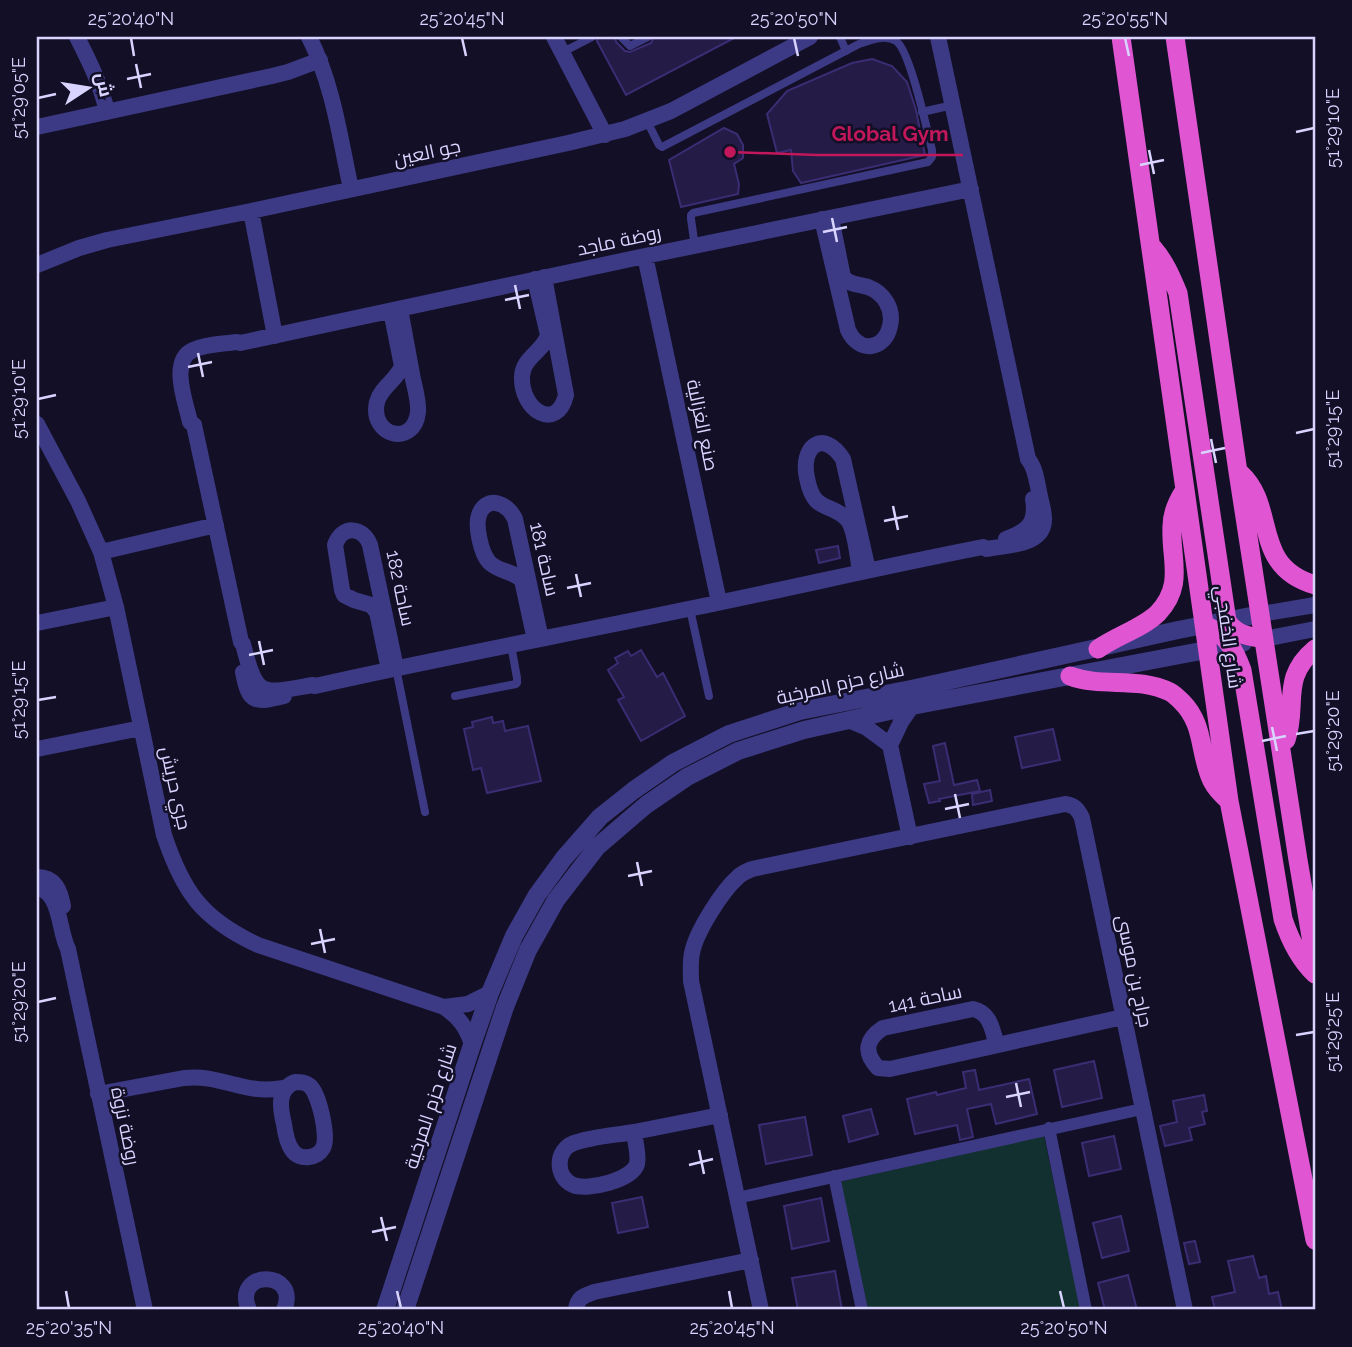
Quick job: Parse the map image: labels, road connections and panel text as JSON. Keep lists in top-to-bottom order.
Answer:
{
  "streets": {
    "highway": ["شارع الخفجي"],
    "street": [
      "جو العين",
      "روضة ماجد",
      "صنع الغزالية",
      "ساحة 181",
      "ساحة 182",
      "شارع حزم المرخية",
      "جري حريش",
      "جراح بن موسى",
      "ساحة 141",
      "روضة نزوة"
    ]
  },
  "crossings": [
    ["روضة ماجد", "صنع الغزالية"],
    ["روضة ماجد", "ساحة 181"],
    ["روضة ماجد", "ساحة 182"],
    ["شارع الخفجي", "شارع حزم المرخية"],
    ["شارع حزم المرخية", "جري حريش"],
    ["جراح بن موسى", "ساحة 141"]
  ],
  "places": ["Global Gym"],
  "north": "right",
  "coordinates": [
    "25°20'40\"N",
    "25°20'45\"N",
    "25°20'50\"N",
    "25°20'55\"N",
    "51°29'05\"E",
    "51°29'10\"E",
    "51°29'15\"E",
    "51°29'20\"E",
    "51°29'25\"E",
    "25°20'35\"N"
  ]
}
